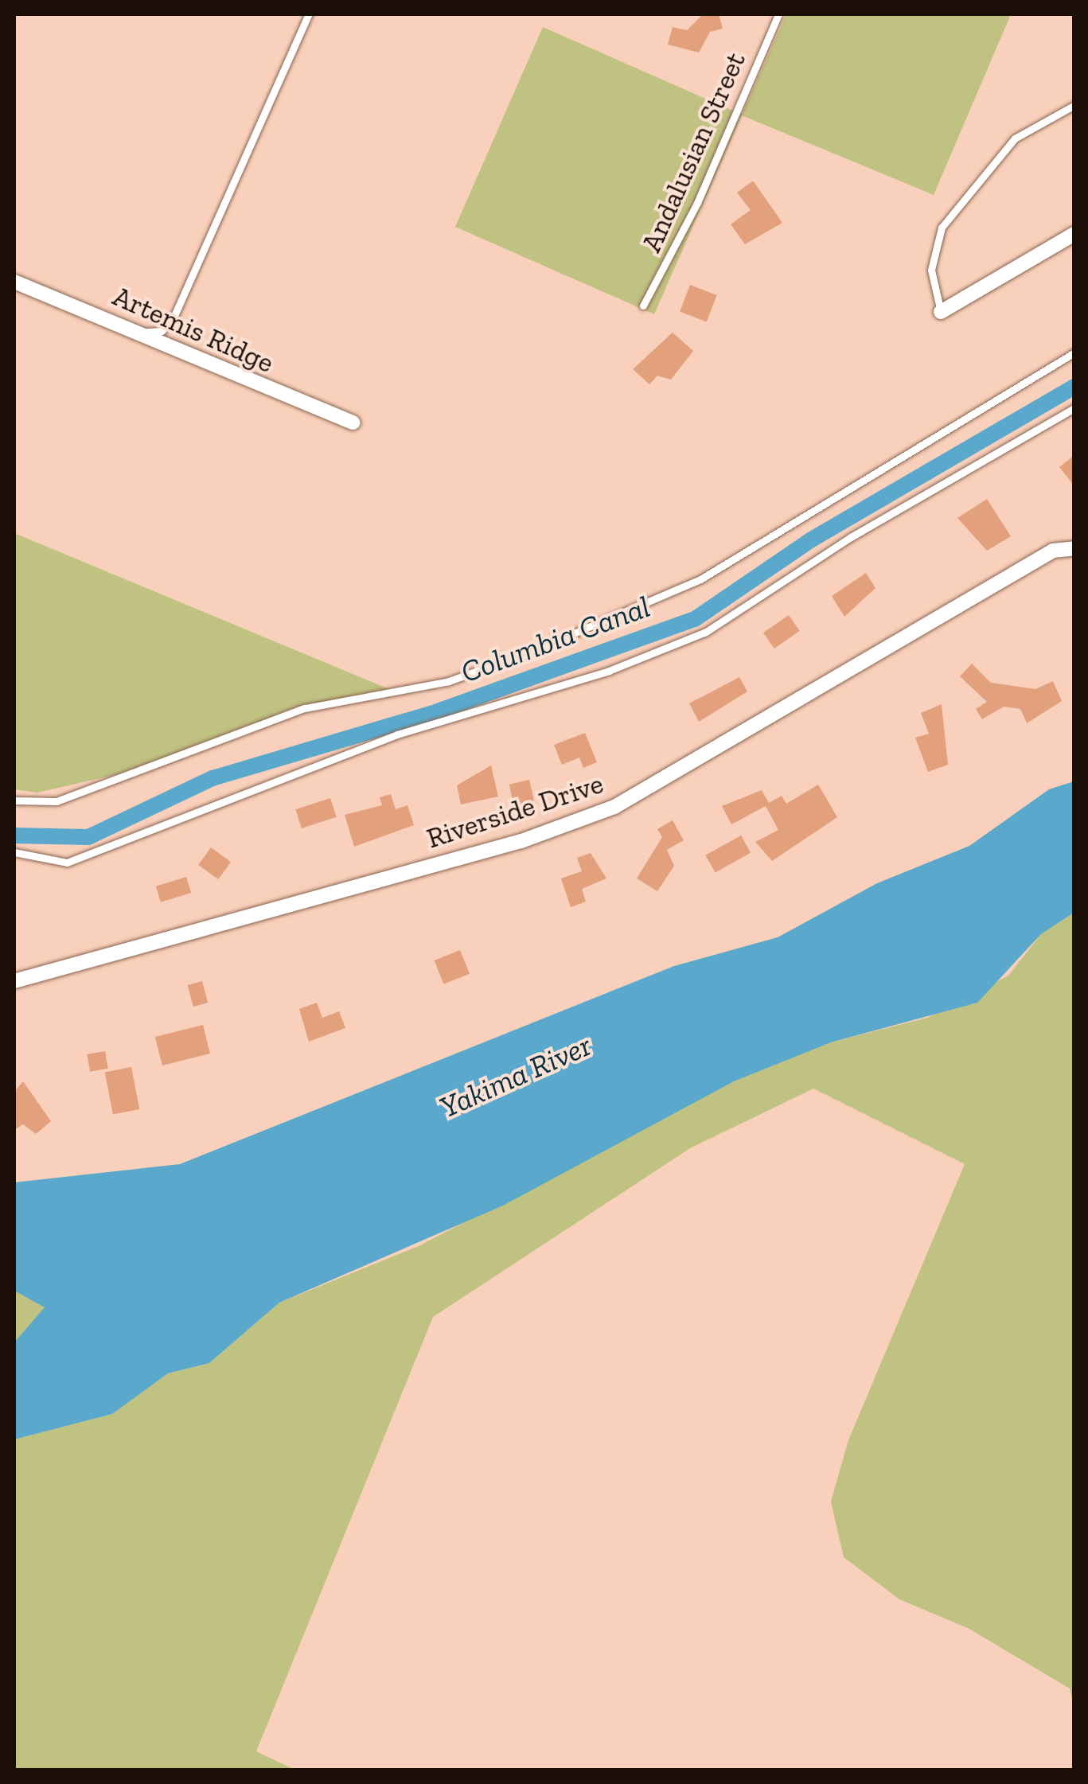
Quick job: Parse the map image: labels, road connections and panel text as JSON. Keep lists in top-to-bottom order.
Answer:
{
  "streets": {
    "street": ["Artemis Ridge", "Riverside Drive"],
    "lane": ["Andalusian Street"]
  },
  "water": ["Columbia Canal", "Yakima River"]
}
